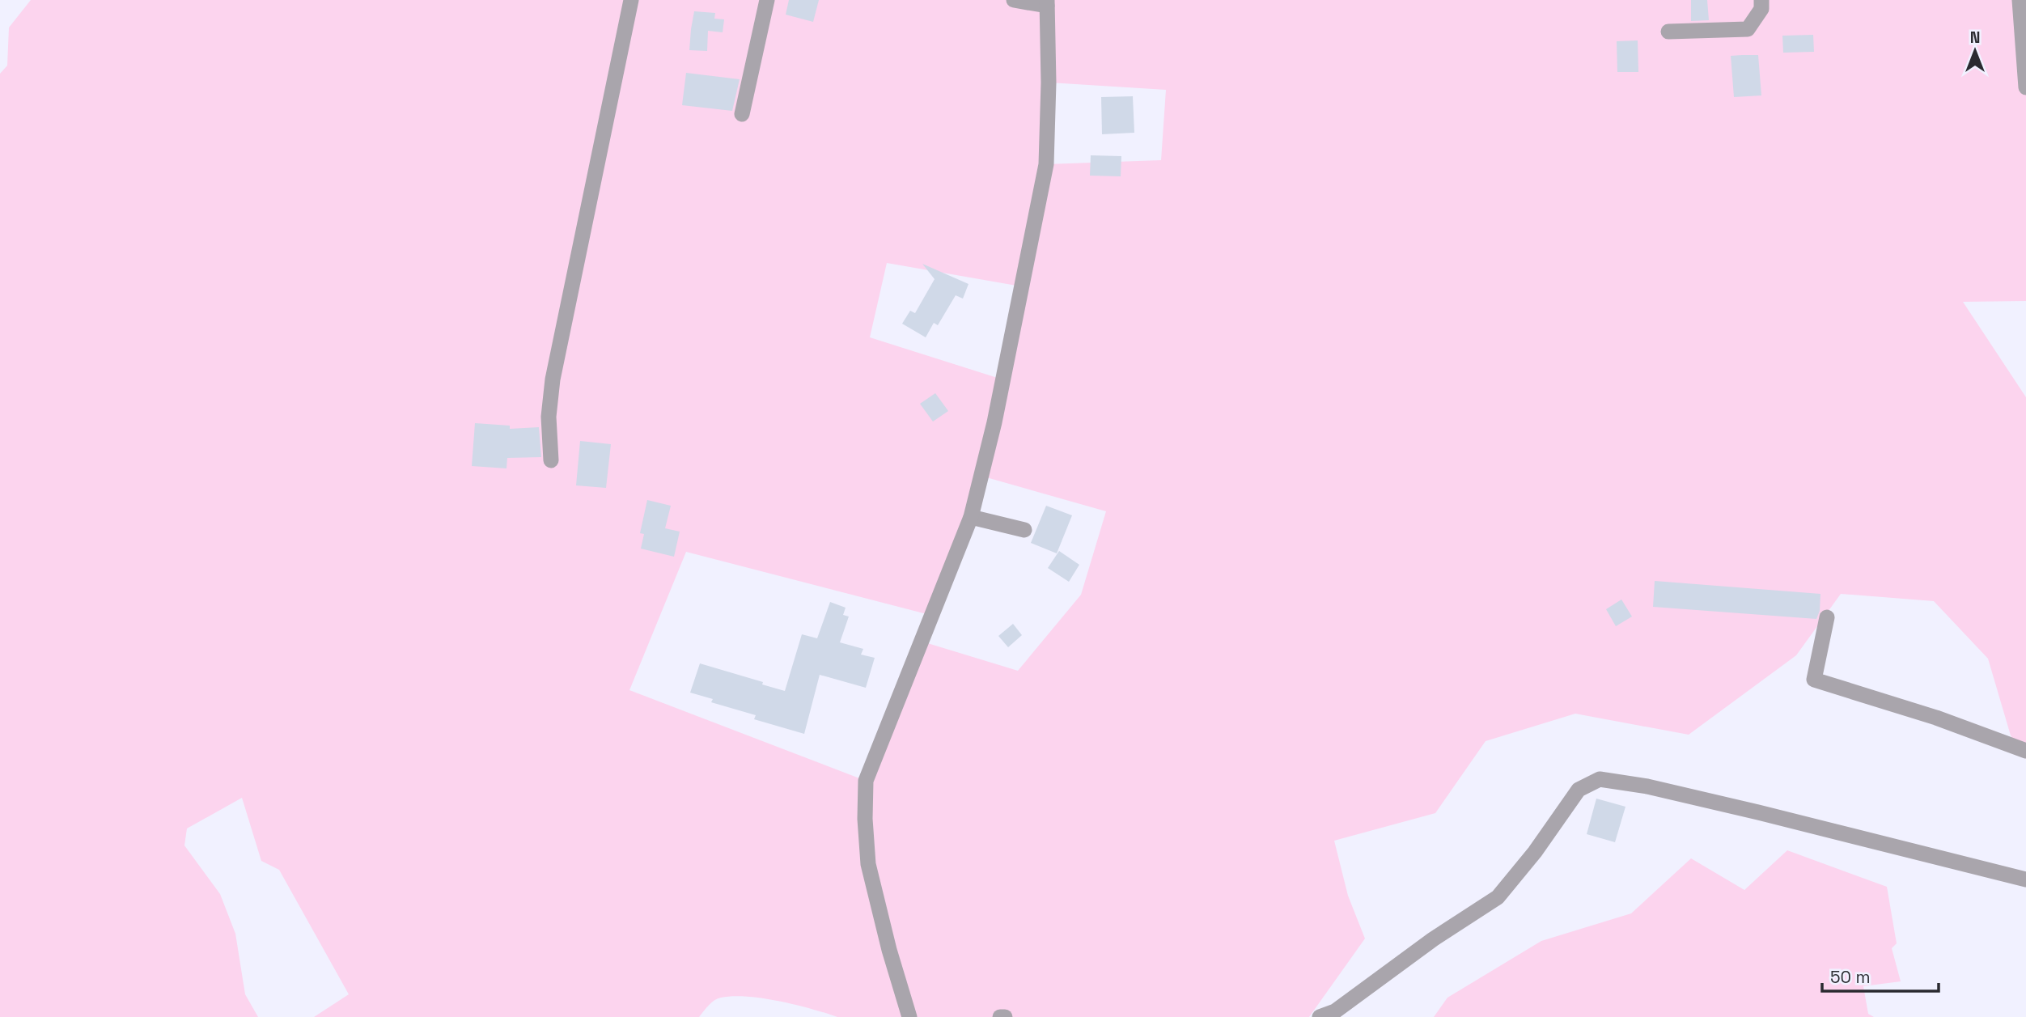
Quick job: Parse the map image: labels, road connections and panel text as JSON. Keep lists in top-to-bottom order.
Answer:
{
  "scale_bar": "50 m",
  "north": "top"
}
